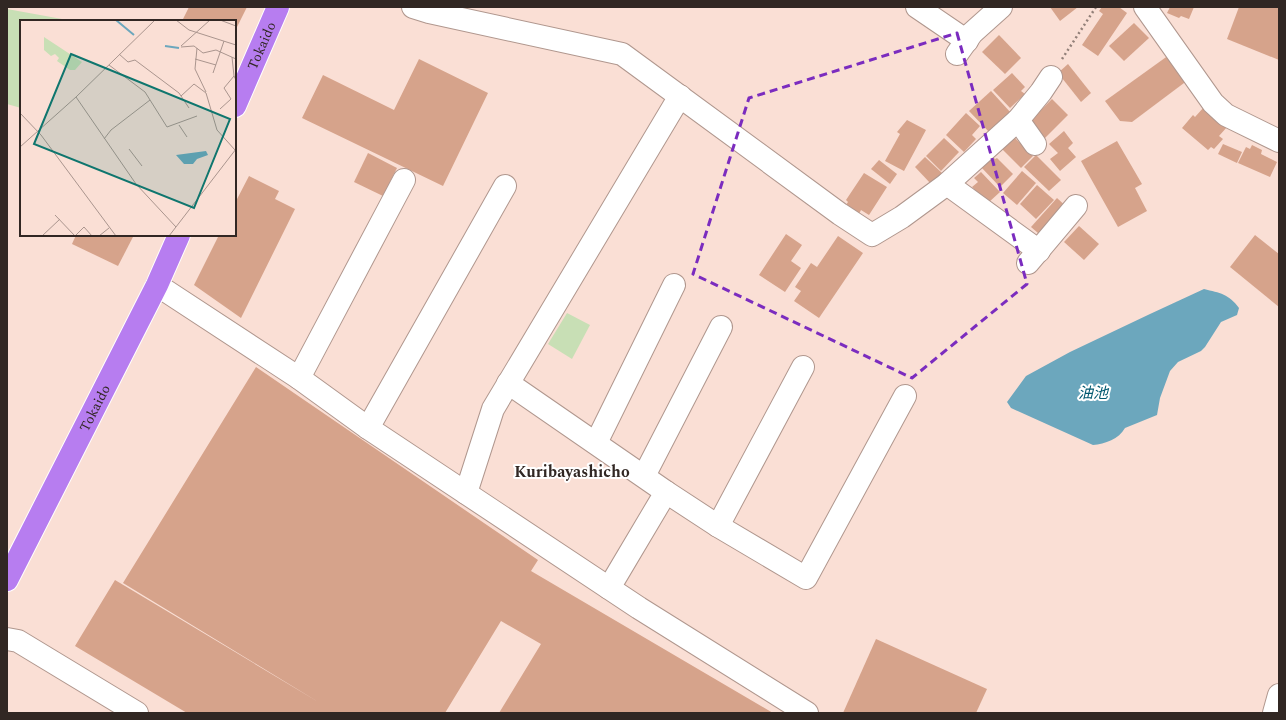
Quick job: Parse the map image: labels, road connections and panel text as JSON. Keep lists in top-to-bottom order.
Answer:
{
  "streets": {
    "highway": ["Tokaido"]
  },
  "districts": ["Kuribayashicho"],
  "water": ["油池"]
}
